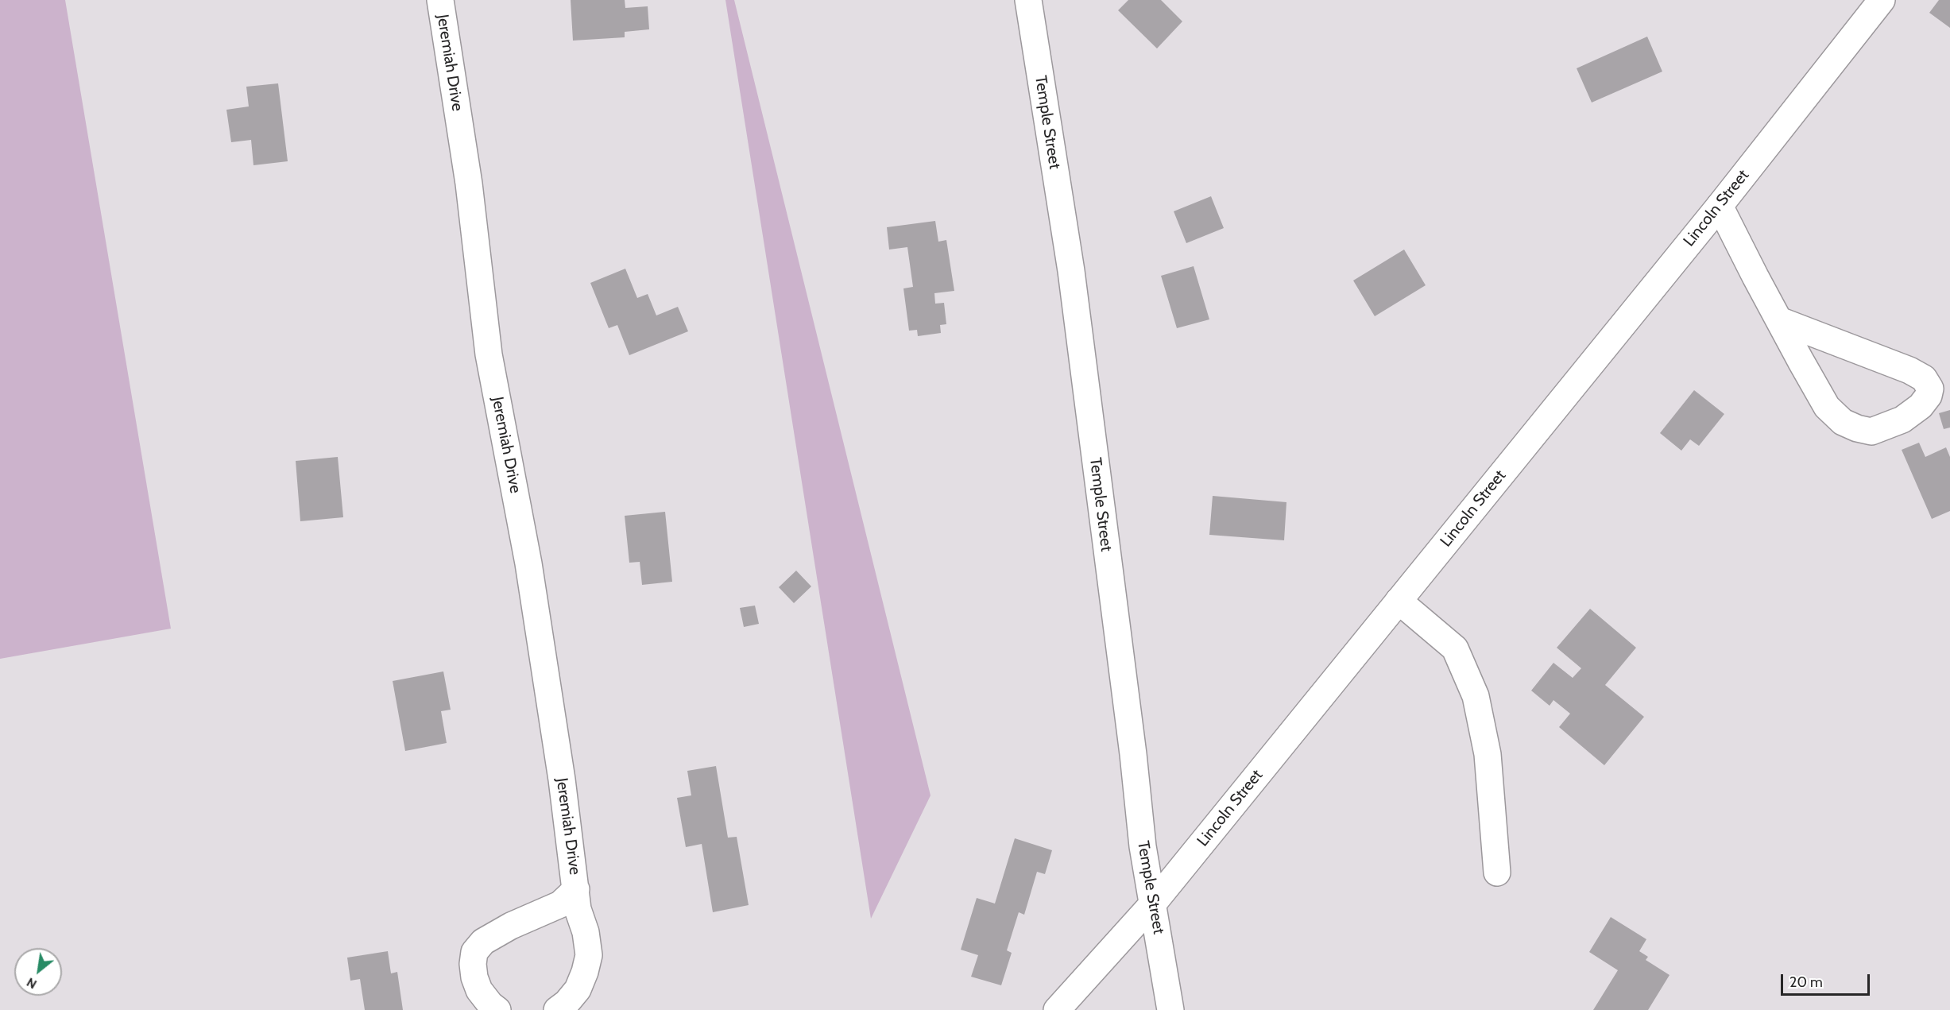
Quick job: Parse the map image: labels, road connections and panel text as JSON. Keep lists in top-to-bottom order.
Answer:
{
  "streets": {
    "main road": ["Jeremiah Drive", "Temple Street", "Lincoln Street"]
  },
  "crossings": [
    ["Temple Street", "Lincoln Street"]
  ],
  "scale_bar": "20 m",
  "north": "bottom left"
}
